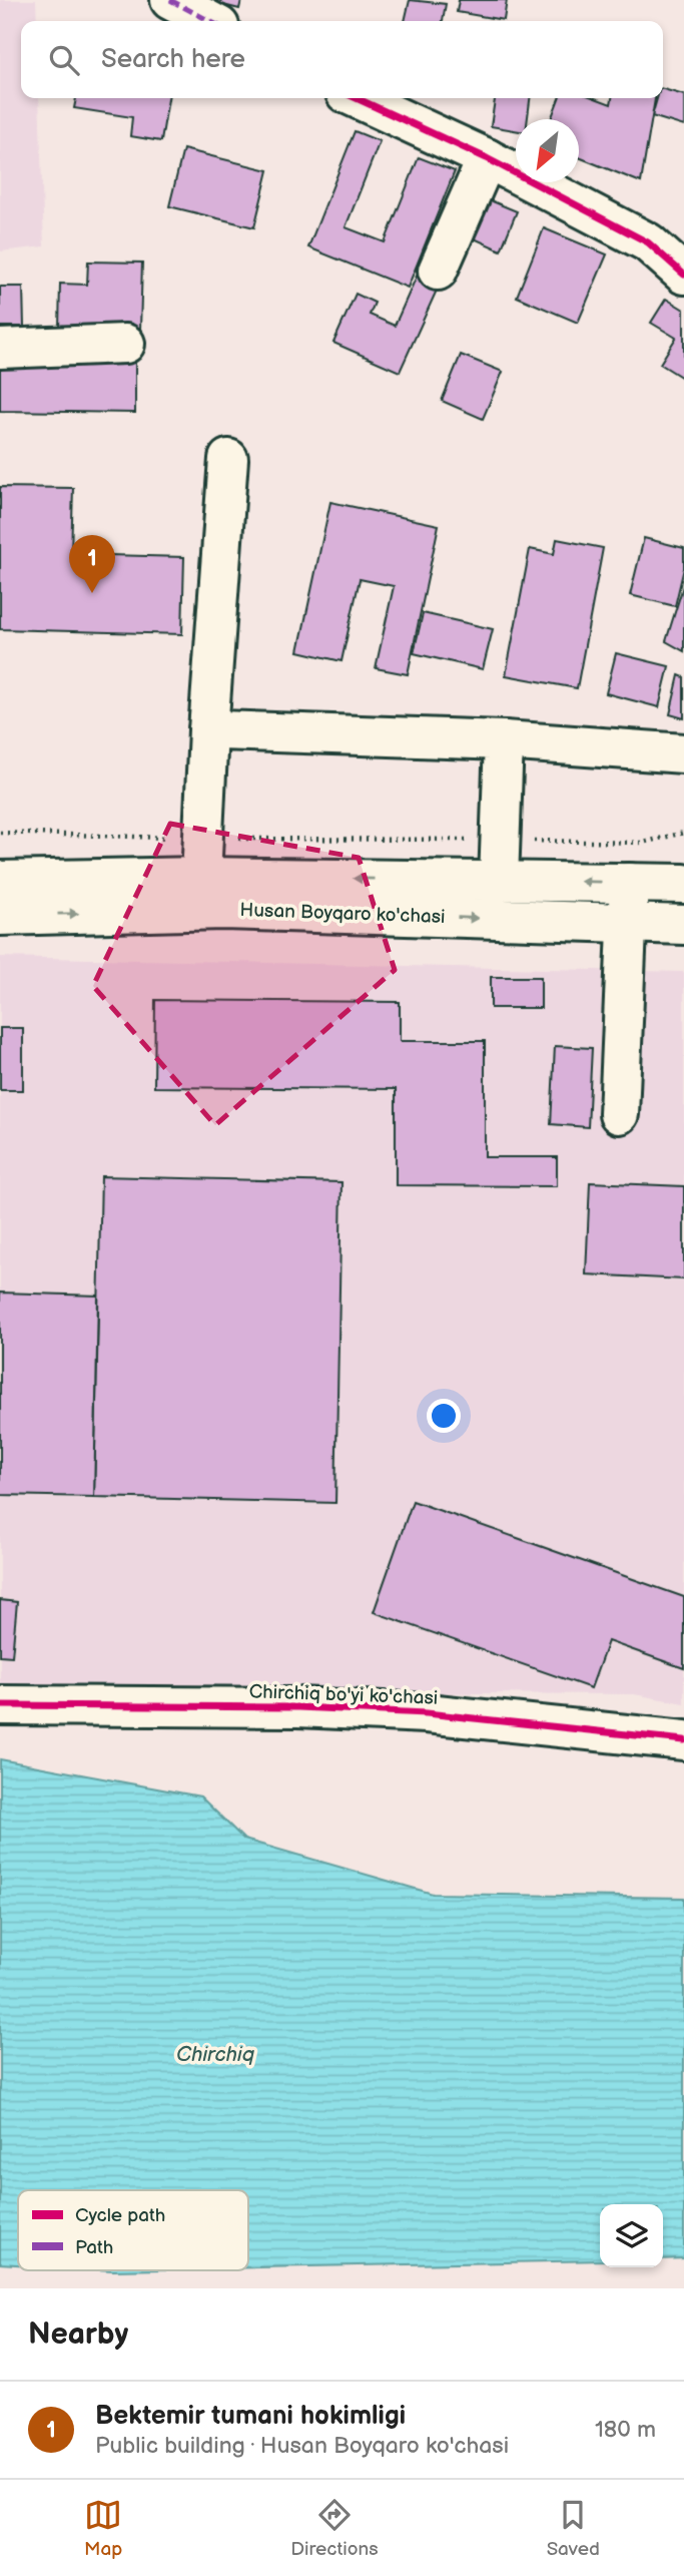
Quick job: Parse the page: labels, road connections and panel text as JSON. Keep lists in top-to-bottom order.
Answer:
{
  "streets": {
    "main road": ["Husan Boyqaro ko'chasi", "Chirchiq bo'yi ko'chasi"]
  },
  "water": ["Chirchiq"],
  "legend": ["Cycle path", "Path"],
  "north": "bottom left",
  "page": {
    "search": "Search here",
    "pins": "1",
    "heading": "Nearby",
    "list": [
      {
        "mark": "1",
        "name": "Bektemir tumani hokimligi",
        "note": "Public building · Husan Boyqaro ko'chasi",
        "value": "180 m"
      }
    ],
    "nav": ["Map", "Directions", "Saved"]
  }
}
